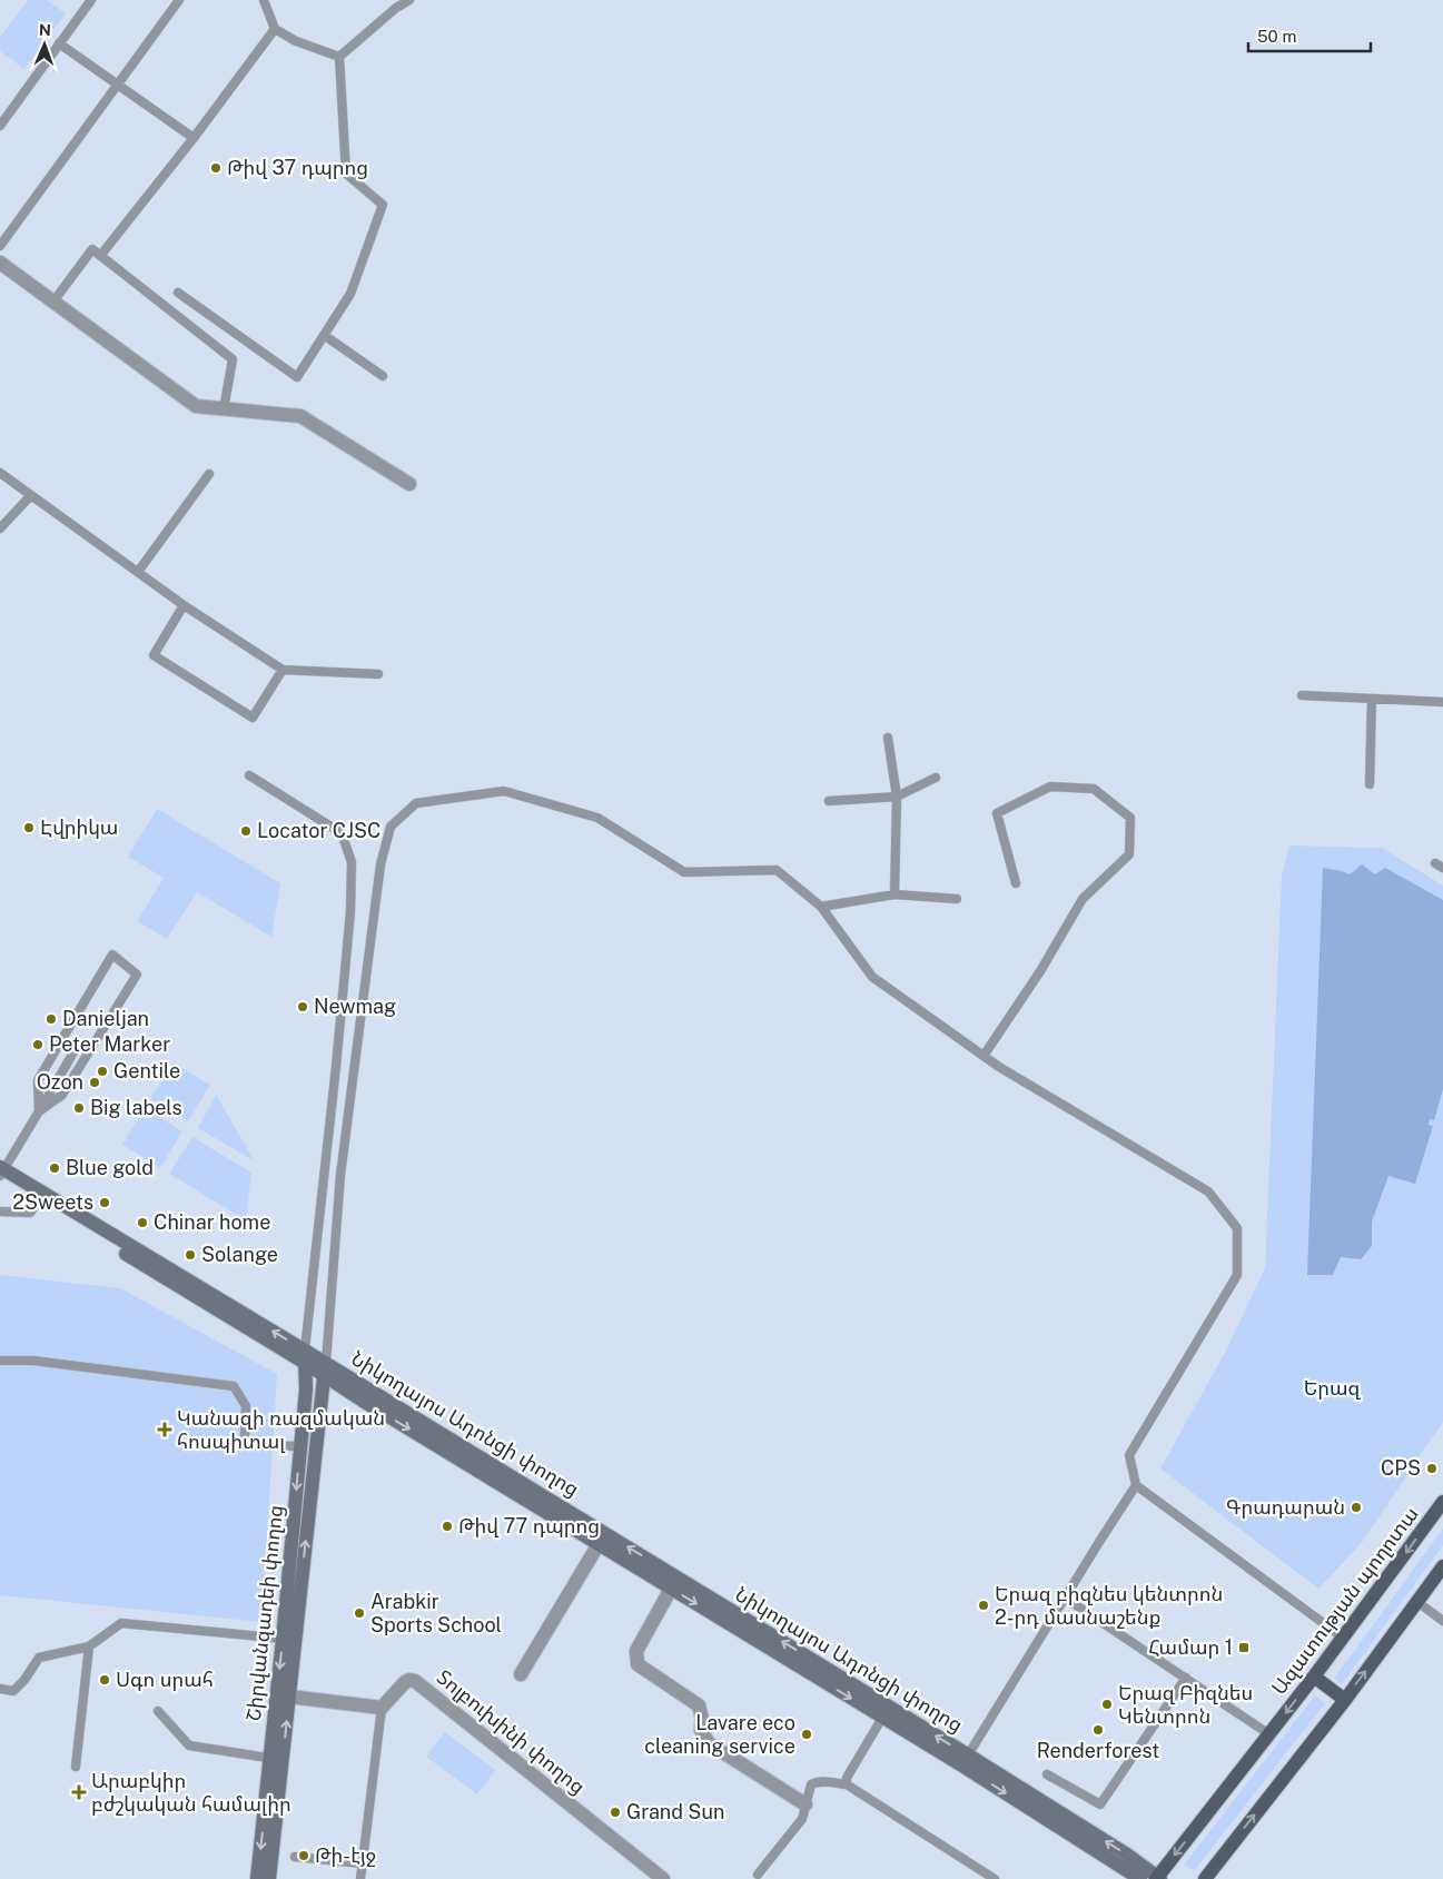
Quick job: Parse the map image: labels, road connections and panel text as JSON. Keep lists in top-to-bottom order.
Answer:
{
  "streets": {
    "main road": ["Ազատության պողոտա"],
    "street": ["Նիկողայոս Ադոնցի փողոց", "Շիրվանզադեի փողոց", "Տոլբուխինի փողոց"]
  },
  "crossings": [
    ["Նիկողայոս Ադոնցի փողոց", "Ազատության պողոտա"],
    ["Նիկողայոս Ադոնցի փողոց", "Շիրվանզադեի փողոց"]
  ],
  "parks": ["Երազ"],
  "places": {
    "other": [
      "Թիվ 37 դպրոց",
      "Էվրիկա",
      "Locator CJSC",
      "Newmag",
      "Danieljan",
      "Peter Marker",
      "Gentile",
      "Ozon",
      "Big labels",
      "Blue gold",
      "2Sweets",
      "Chinar home",
      "Solange",
      "CPS",
      "Գրադարան",
      "Թիվ 77 դպրոց",
      "Երազ բիզնես կենտրոն 2-րդ մասնաշենք",
      "Arabkir Sports School",
      "Սգո սրահ",
      "Երազ Բիզնես Կենտրոն",
      "Renderforest",
      "Lavare eco cleaning service",
      "Grand Sun",
      "Թի-էյջ"
    ],
    "health": ["Կանազի ռազմական հոսպիտալ", "Արաբկիր բժշկական համալիր"],
    "transit": ["Համար 1"]
  },
  "scale_bar": "50 m",
  "north": "top"
}
